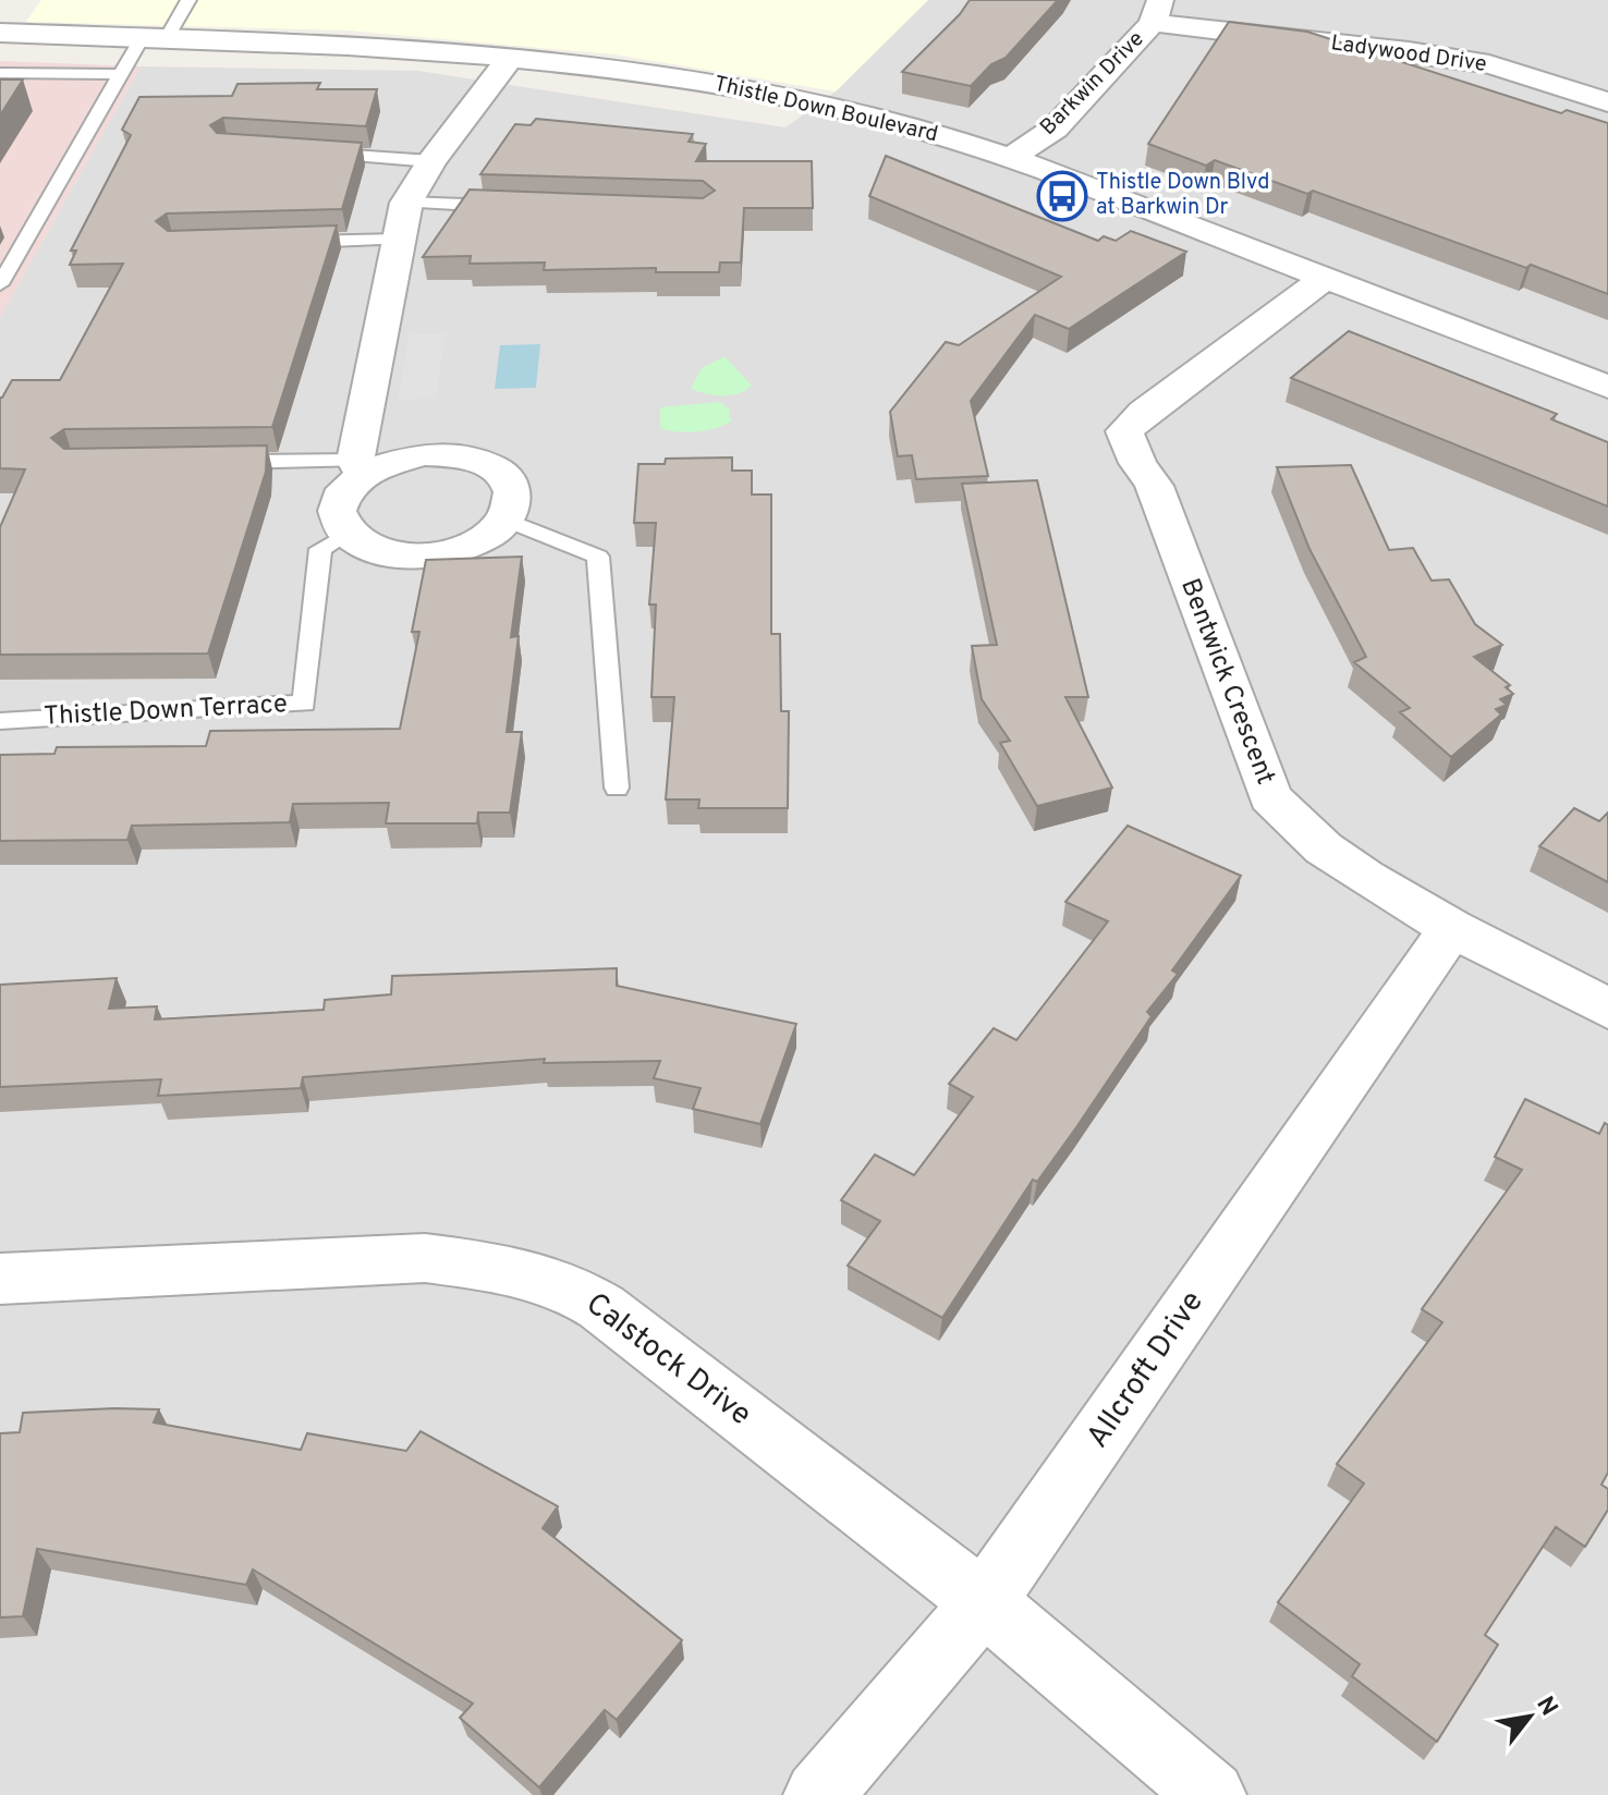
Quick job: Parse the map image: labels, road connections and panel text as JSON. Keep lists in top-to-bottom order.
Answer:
{
  "streets": {
    "street": [
      "Ladywood Drive",
      "Barkwin Drive",
      "Thistle Down Boulevard",
      "Bentwick Crescent",
      "Calstock Drive",
      "Allcroft Drive"
    ],
    "lane": ["Thistle Down Terrace"]
  },
  "crossings": [
    ["Ladywood Drive", "Barkwin Drive"],
    ["Barkwin Drive", "Thistle Down Boulevard"],
    ["Thistle Down Boulevard", "Bentwick Crescent"],
    ["Bentwick Crescent", "Allcroft Drive"],
    ["Calstock Drive", "Allcroft Drive"]
  ],
  "places": {
    "bus stop": ["Thistle Down Blvd at Barkwin Dr"]
  },
  "north": "top right"
}
